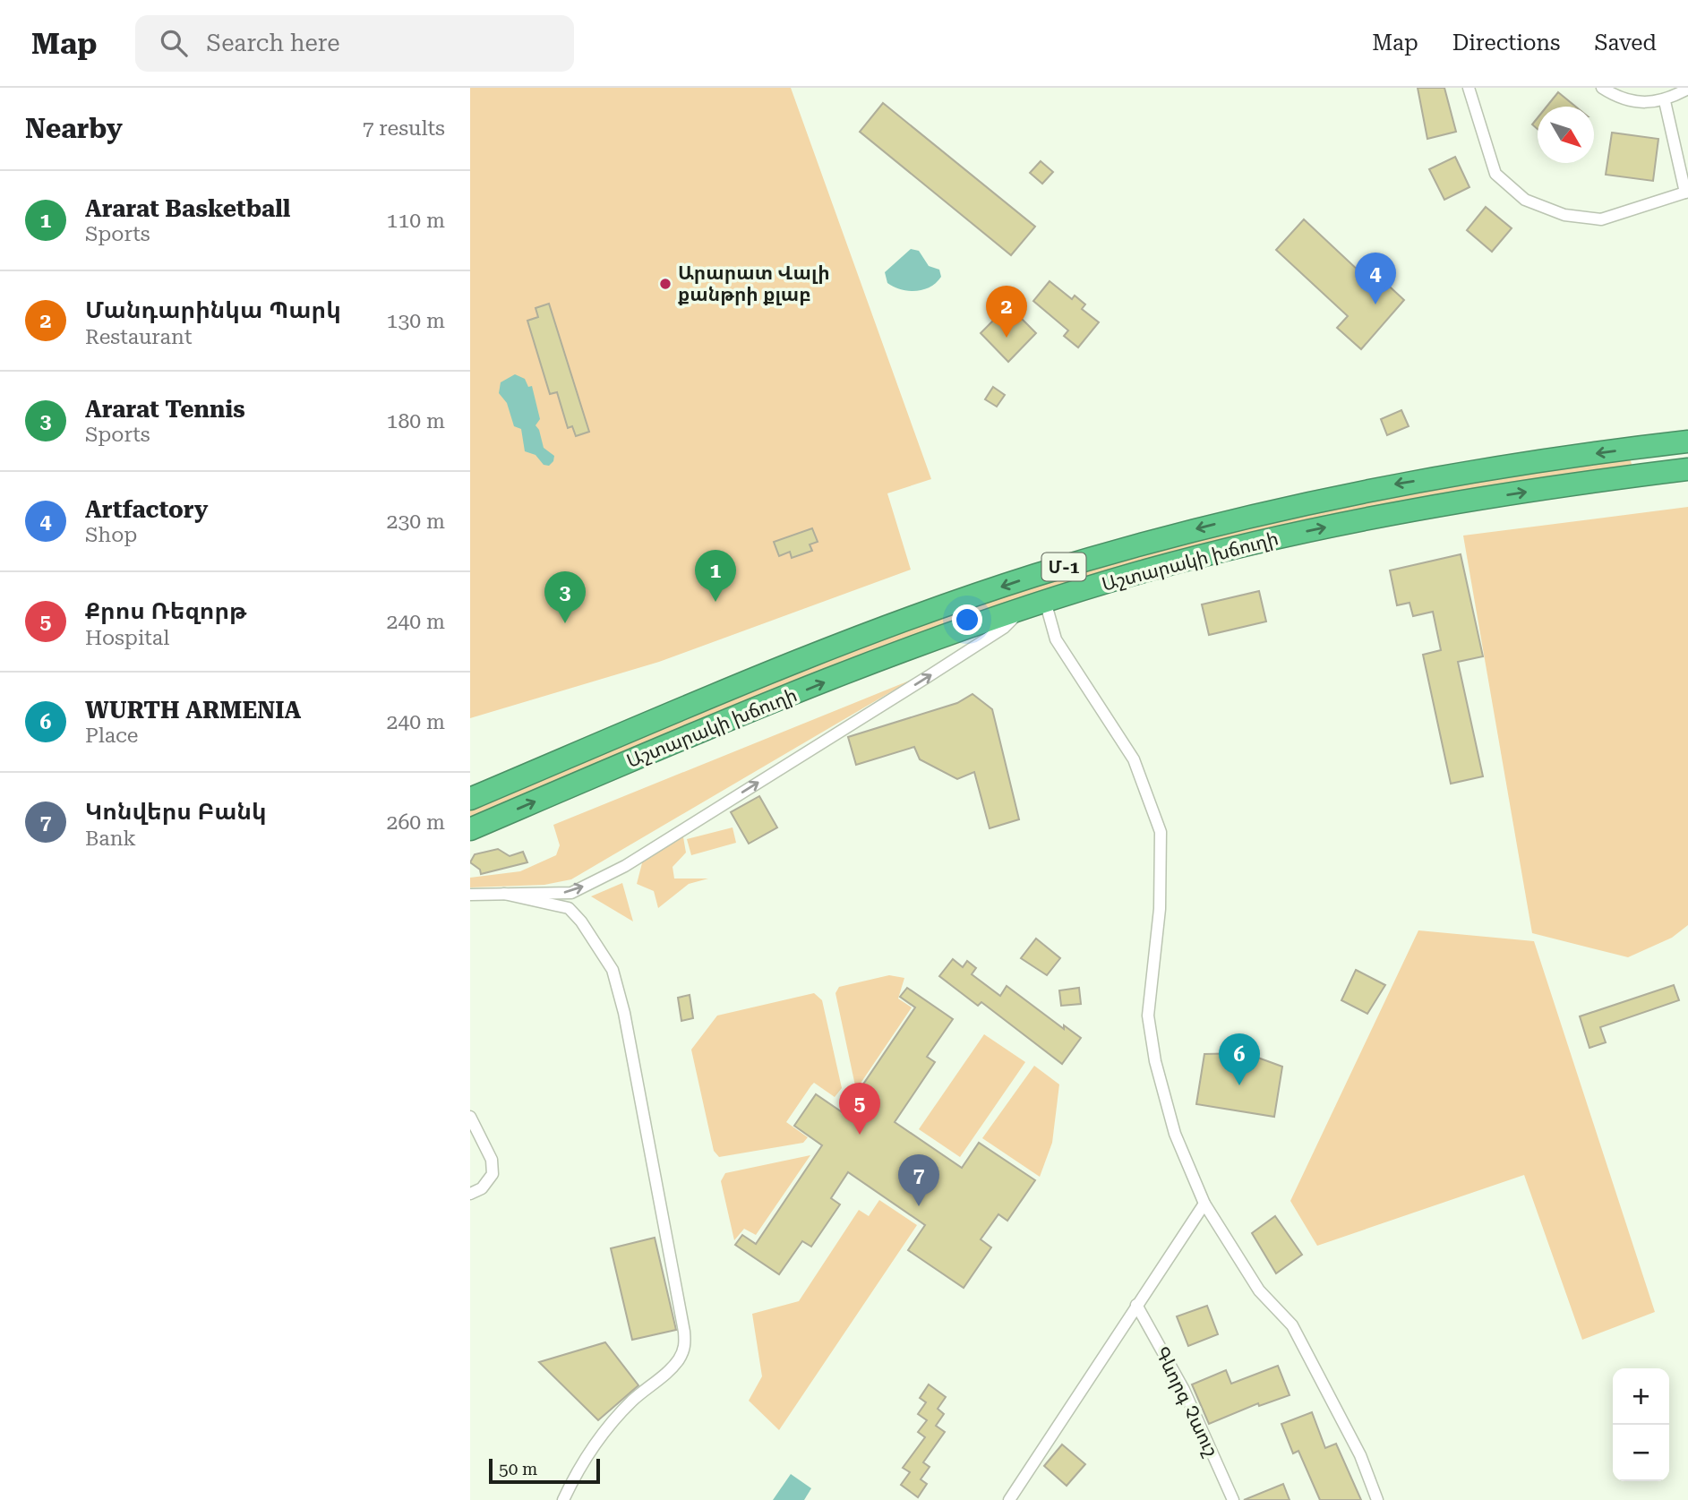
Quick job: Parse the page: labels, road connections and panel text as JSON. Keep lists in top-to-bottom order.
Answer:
{
  "streets": {
    "highway": ["Աշտարակի խճուղի", "Մ-1"],
    "street": ["Գևորգ Չաուշ"]
  },
  "places": ["Արարատ Վալի քանթրի քլաբ"],
  "scale_bar": "50 m",
  "north": "bottom right",
  "page": {
    "header": "Map",
    "search": "Search here",
    "nav": ["Map", "Directions", "Saved"],
    "heading": ["Nearby", "7 results"],
    "list": [
      {
        "mark": "1",
        "name": "Ararat Basketball",
        "note": "Sports",
        "value": "110 m"
      },
      {
        "mark": "2",
        "name": "Մանդարինկա Պարկ",
        "note": "Restaurant",
        "value": "130 m"
      },
      {
        "mark": "3",
        "name": "Ararat Tennis",
        "note": "Sports",
        "value": "180 m"
      },
      {
        "mark": "4",
        "name": "Artfactory",
        "note": "Shop",
        "value": "230 m"
      },
      {
        "mark": "5",
        "name": "Քրոս Ռեզորթ",
        "note": "Hospital",
        "value": "240 m"
      },
      {
        "mark": "6",
        "name": "WURTH ARMENIA",
        "note": "Place",
        "value": "240 m"
      },
      {
        "mark": "7",
        "name": "Կոնվերս Բանկ",
        "note": "Bank",
        "value": "260 m"
      }
    ],
    "pins": [
      "4",
      "2",
      "1",
      "3",
      "6",
      "5",
      "7"
    ],
    "map_buttons": ["+", "−"],
    "scale": "50 m"
  }
}
